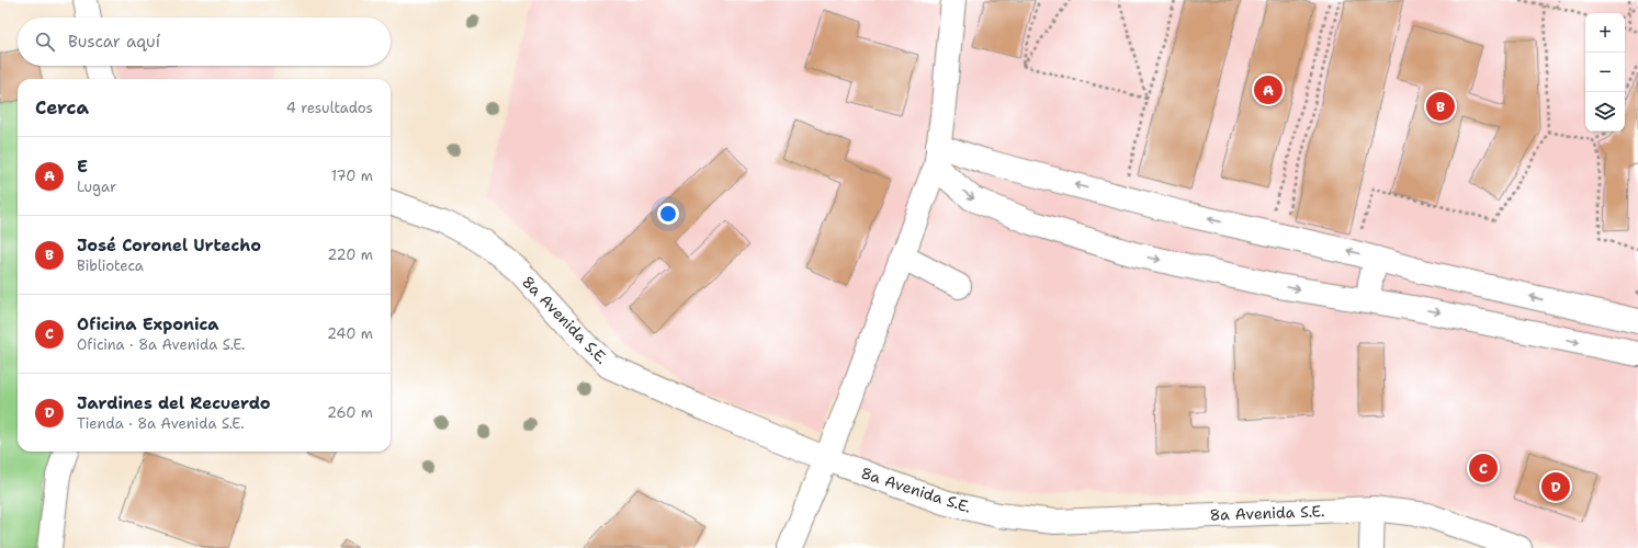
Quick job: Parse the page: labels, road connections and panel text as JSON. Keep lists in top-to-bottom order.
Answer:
{
  "streets": {
    "street": ["8a Avenida S.E."]
  },
  "page": {
    "map_buttons": ["+", "−"],
    "search": "Buscar aquí",
    "pins": [
      "A",
      "B",
      "C",
      "D"
    ],
    "heading": ["Cerca", "4 resultados"],
    "list": [
      {
        "mark": "A",
        "name": "E",
        "note": "Lugar",
        "value": "170 m"
      },
      {
        "mark": "B",
        "name": "José Coronel Urtecho",
        "note": "Biblioteca",
        "value": "220 m"
      },
      {
        "mark": "C",
        "name": "Oficina Exponica",
        "note": "Oficina · 8a Avenida S.E.",
        "value": "240 m"
      },
      {
        "mark": "D",
        "name": "Jardines del Recuerdo",
        "note": "Tienda · 8a Avenida S.E.",
        "value": "260 m"
      }
    ]
  }
}
